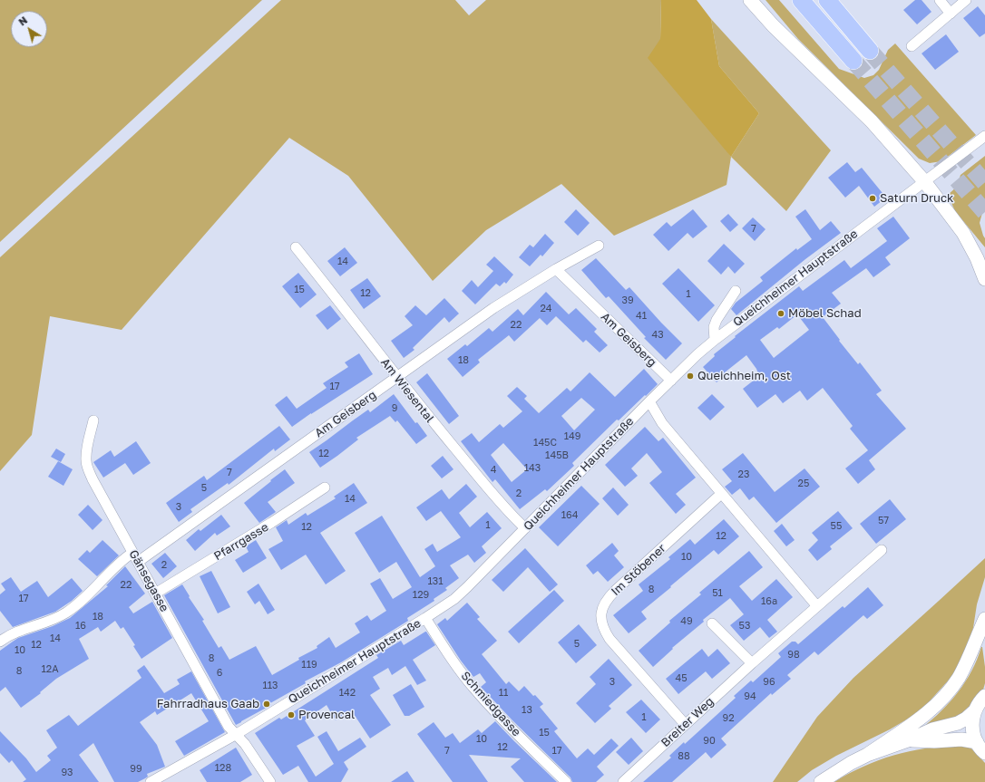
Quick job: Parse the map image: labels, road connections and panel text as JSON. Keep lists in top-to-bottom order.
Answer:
{
  "streets": {
    "street": [
      "Queichheimer Hauptstraße",
      "Am Geisberg",
      "Am Wiesental",
      "Pfarrgasse",
      "Im Stöbener",
      "Gänsegasse",
      "Schmiedgasse",
      "Breiter Weg"
    ]
  },
  "crossings": [
    ["Queichheimer Hauptstraße", "Am Geisberg"],
    ["Queichheimer Hauptstraße", "Am Wiesental"],
    ["Queichheimer Hauptstraße", "Gänsegasse"],
    ["Queichheimer Hauptstraße", "Schmiedgasse"],
    ["Am Geisberg", "Am Wiesental"],
    ["Am Geisberg", "Gänsegasse"],
    ["Pfarrgasse", "Gänsegasse"],
    ["Im Stöbener", "Breiter Weg"]
  ],
  "places": [
    "Saturn Druck",
    "Möbel Schad",
    "Queichheim, Ost",
    "Fahrradhaus Gaab",
    "Provencal"
  ],
  "house_numbers": [
    "7",
    "14",
    "15",
    "12",
    "1",
    "39",
    "24",
    "41",
    "22",
    "43",
    "18",
    "17",
    "9",
    "149",
    "145C",
    "12",
    "145B",
    "143",
    "4",
    "7",
    "23",
    "25",
    "5",
    "2",
    "14",
    "3",
    "164",
    "57",
    "1",
    "55",
    "12",
    "12",
    "10",
    "2",
    "131",
    "22",
    "8",
    "51",
    "129",
    "17",
    "16a",
    "18",
    "49",
    "16",
    "53",
    "14",
    "5",
    "12",
    "10",
    "98",
    "8",
    "119",
    "12A",
    "8",
    "6",
    "45",
    "3",
    "96",
    "113",
    "142",
    "11",
    "94",
    "13",
    "1",
    "92",
    "15",
    "10",
    "90",
    "12",
    "7",
    "17",
    "88",
    "128",
    "99",
    "93"
  ],
  "north": "top left"
}
